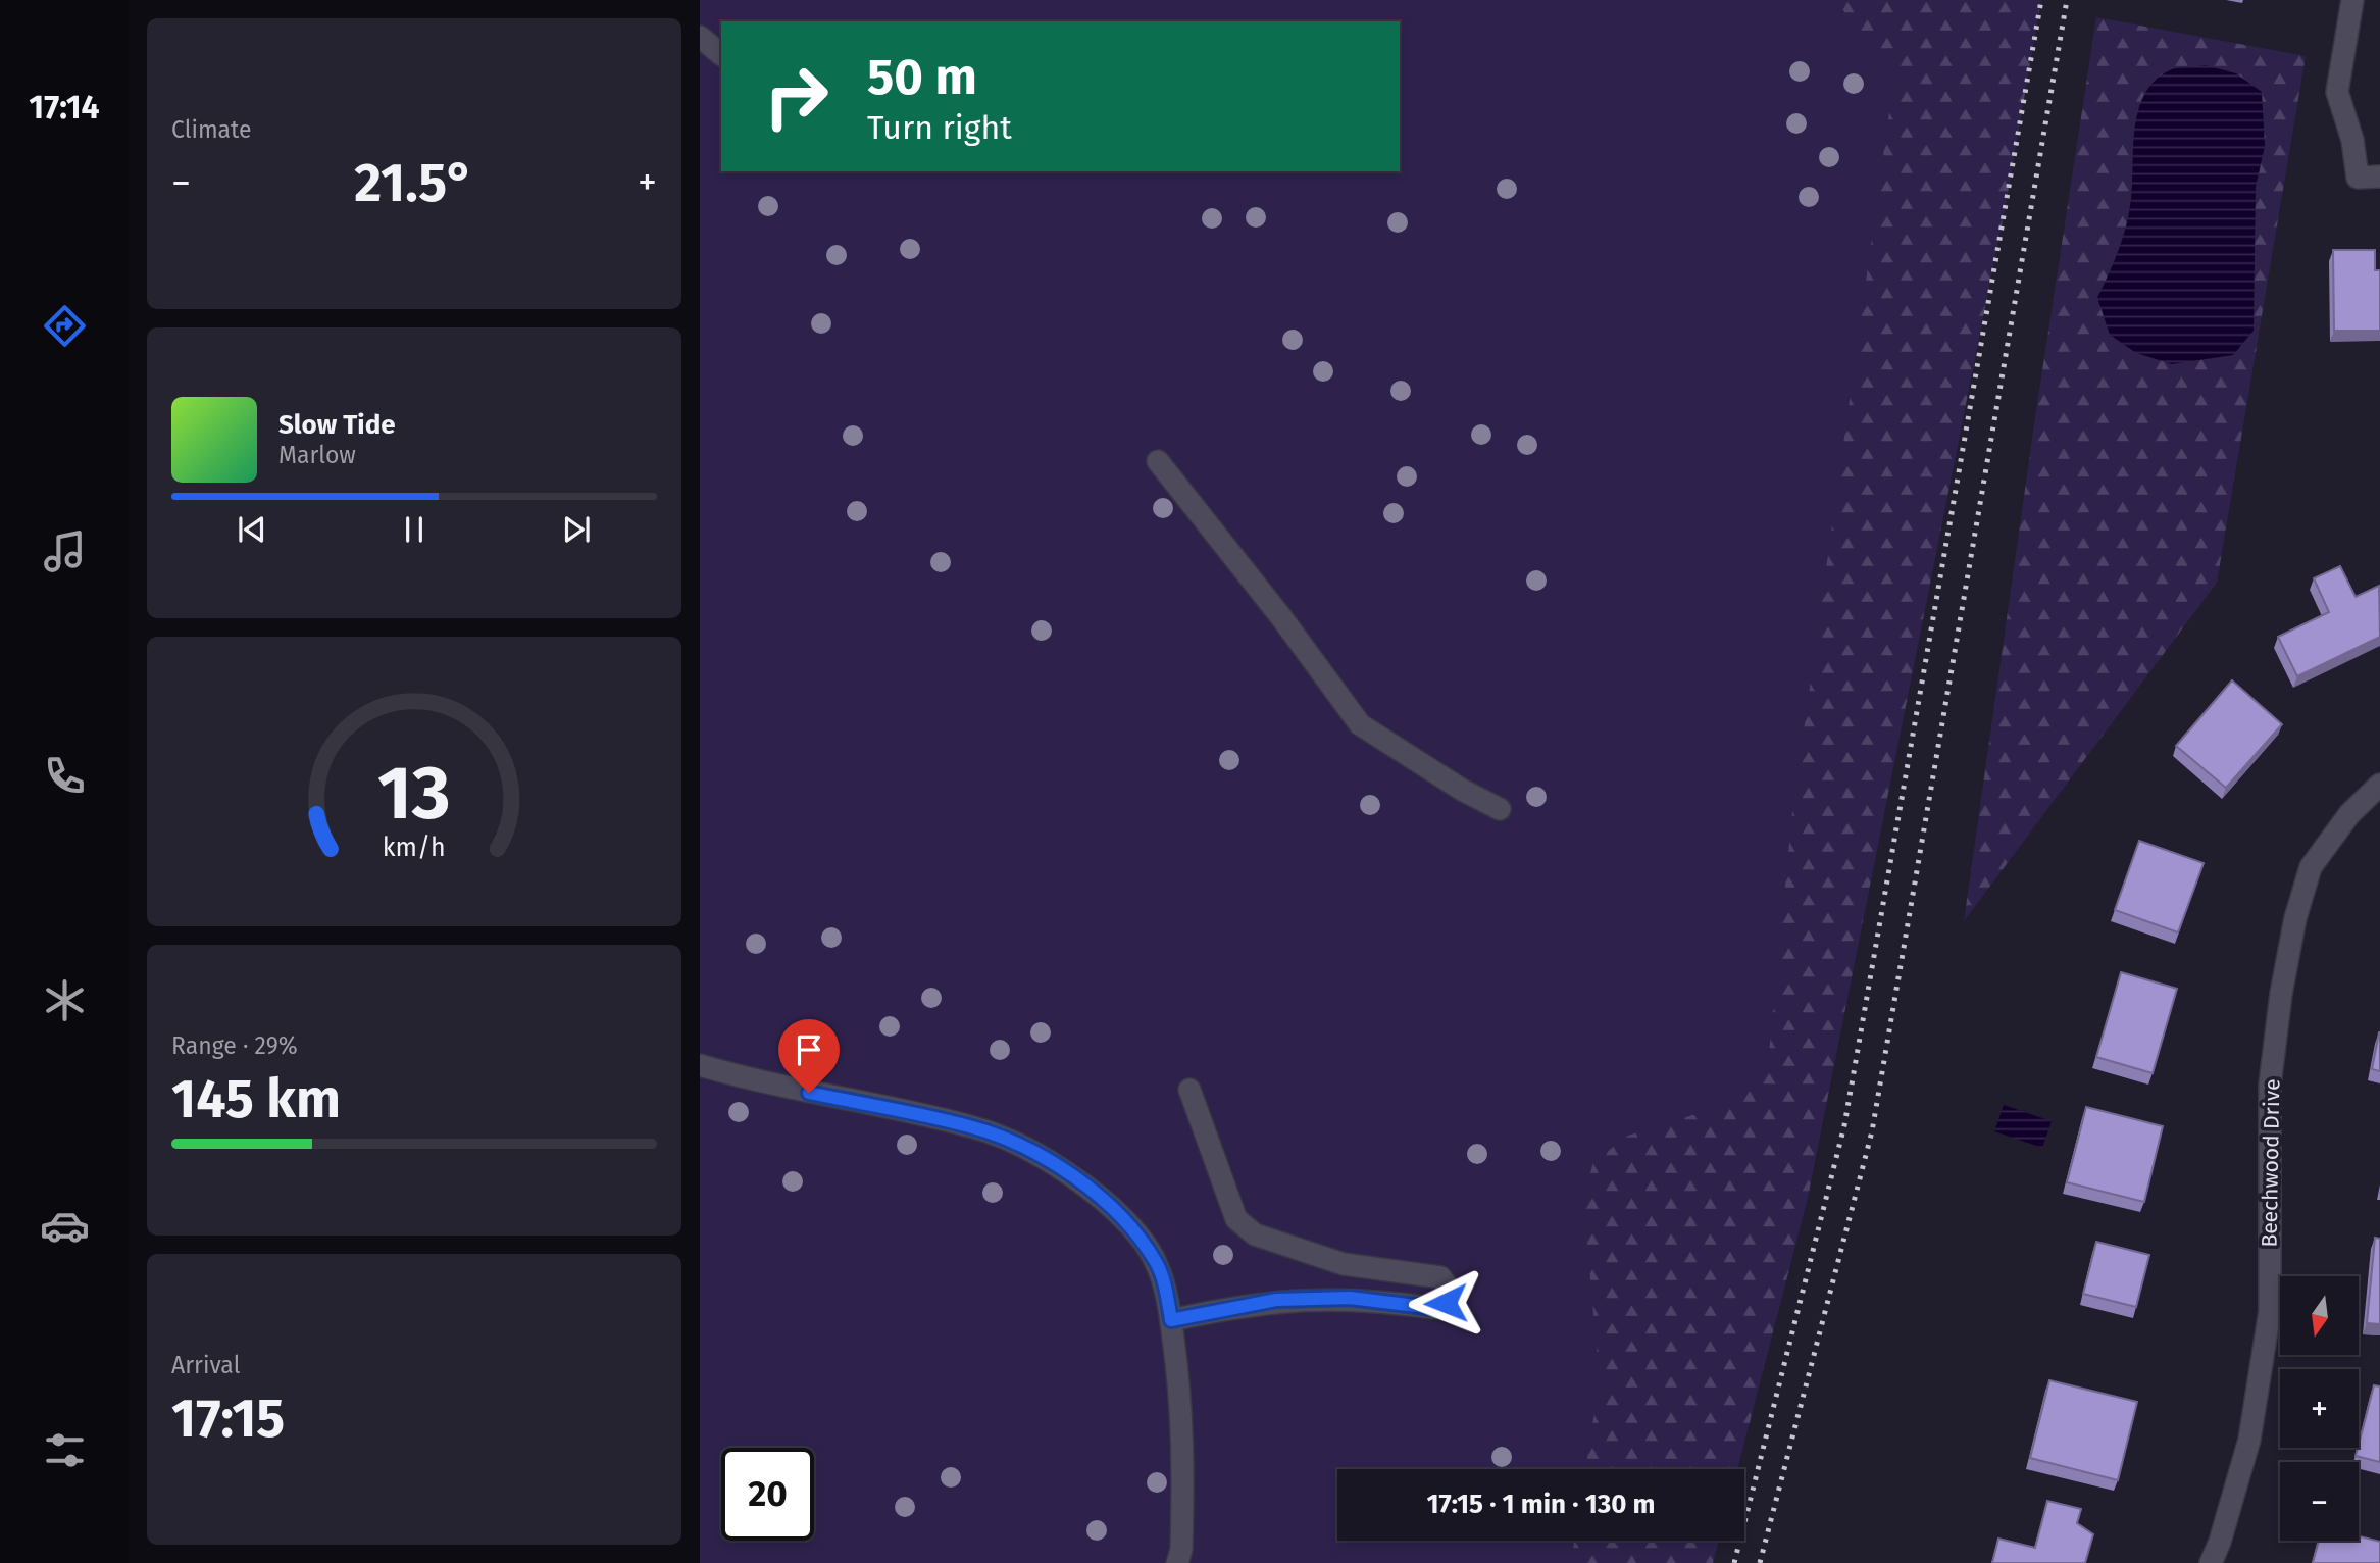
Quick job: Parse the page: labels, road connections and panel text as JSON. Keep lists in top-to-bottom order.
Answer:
{
  "streets": {
    "street": ["Beechwood Drive"]
  },
  "north": "bottom",
  "page": {
    "tabs": "17:14",
    "tile": [
      "Climate",
      ["Range · 29%", "145 km"],
      ["Arrival", "17:15"]
    ],
    "turn": ["50 m", "Turn right"],
    "heat": ["−", "21.5°", "+"],
    "song": ["Slow Tide", "Marlow"],
    "map_buttons": ["+", "−"],
    "limit": "20",
    "trip": "17:15 · 1 min · 130 m",
    "gauge": ["13", "km/h"]
  }
}
